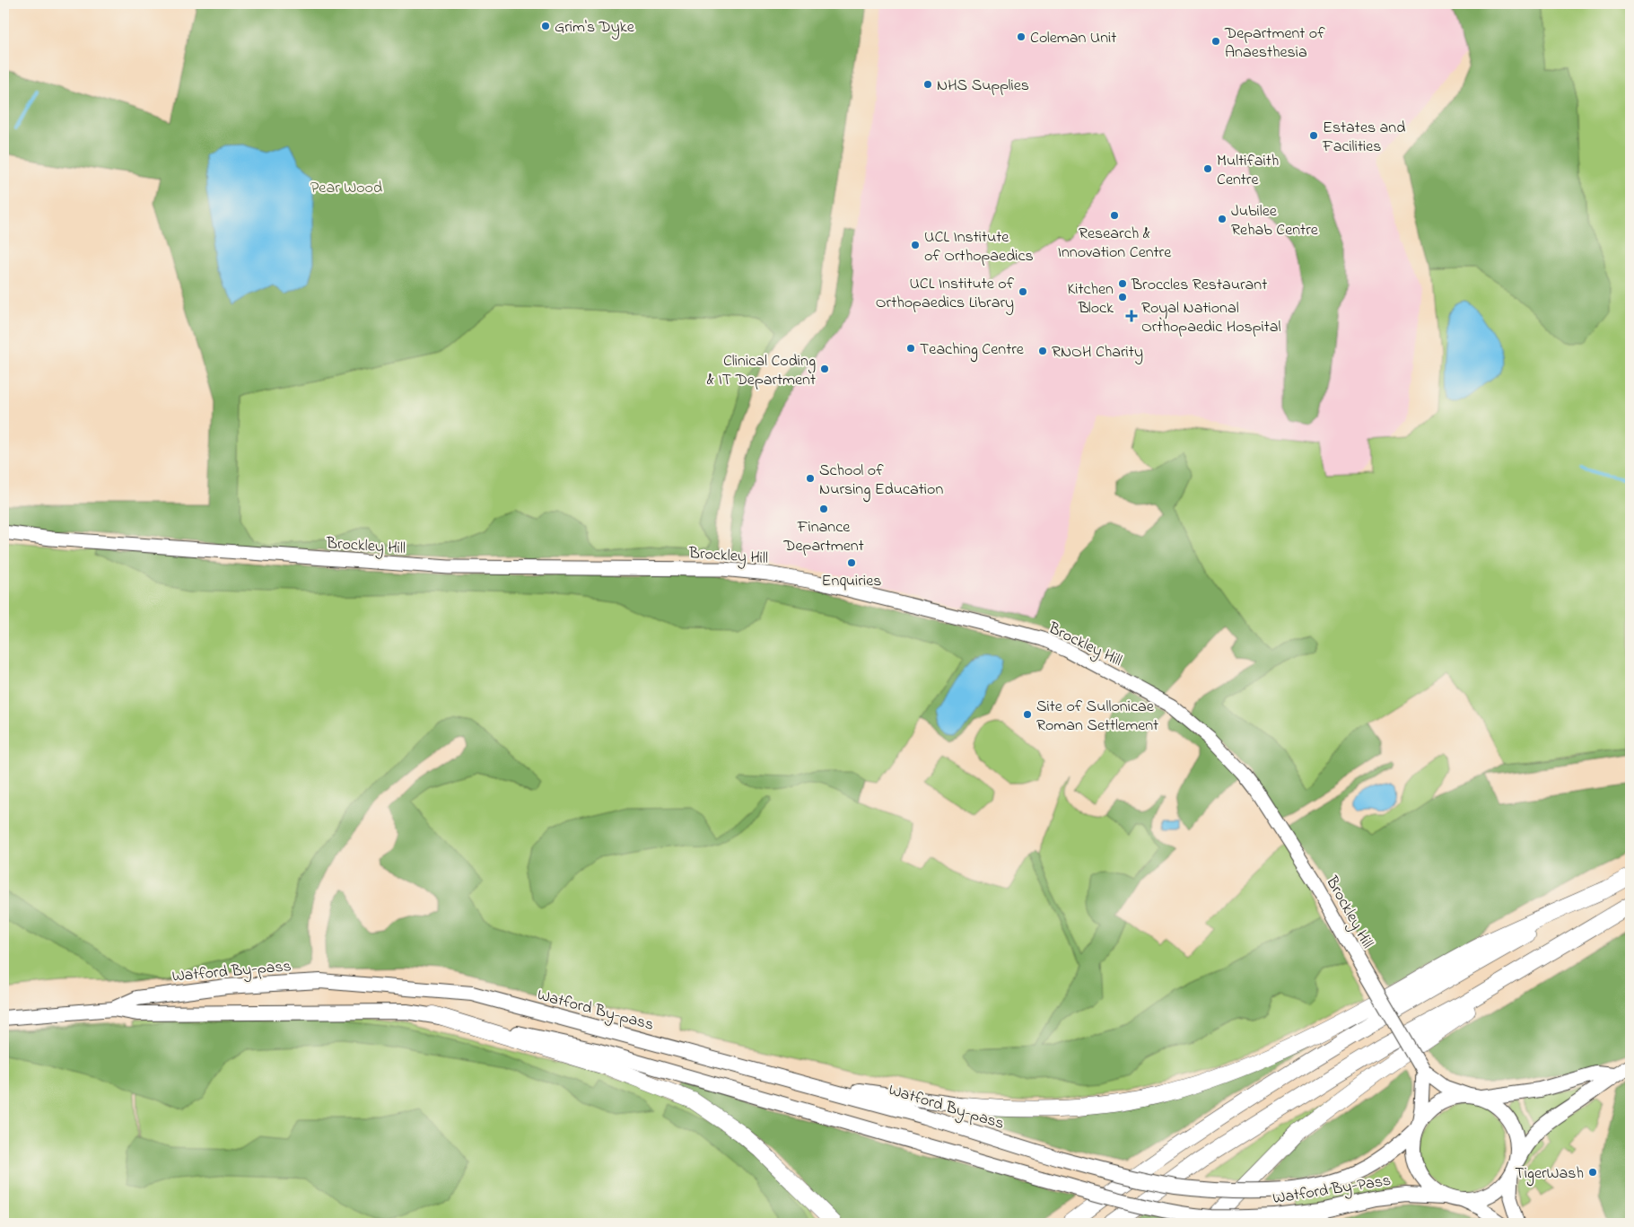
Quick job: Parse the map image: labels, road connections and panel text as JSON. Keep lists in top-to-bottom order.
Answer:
{
  "streets": {
    "highway": ["Watford By-pass", "Watford By-Pass"],
    "main road": ["Brockley Hill"]
  },
  "crossings": [
    ["Brockley Hill", "Watford By-Pass"],
    ["Watford By-pass", "Watford By-Pass"]
  ],
  "parks": ["Pear Wood"],
  "places": {
    "other": [
      "Grim's Dyke",
      "Coleman Unit",
      "Department of Anaesthesia",
      "NHS Supplies",
      "Estates and Facilities",
      "Multifaith Centre",
      "Research & Innovation Centre",
      "Jubilee Rehab Centre",
      "UCL Institute of Orthopaedics",
      "Broccles Restaurant",
      "UCL Institute of Orthopaedics Library",
      "Kitchen Block",
      "Teaching Centre",
      "RNOH Charity",
      "Clinical Coding & IT Department",
      "School of Nursing Education",
      "Finance Department",
      "Enquiries",
      "Site of Sullonicae Roman Settlement",
      "TigerWash"
    ],
    "health": ["Royal National Orthopaedic Hospital"]
  }
}
